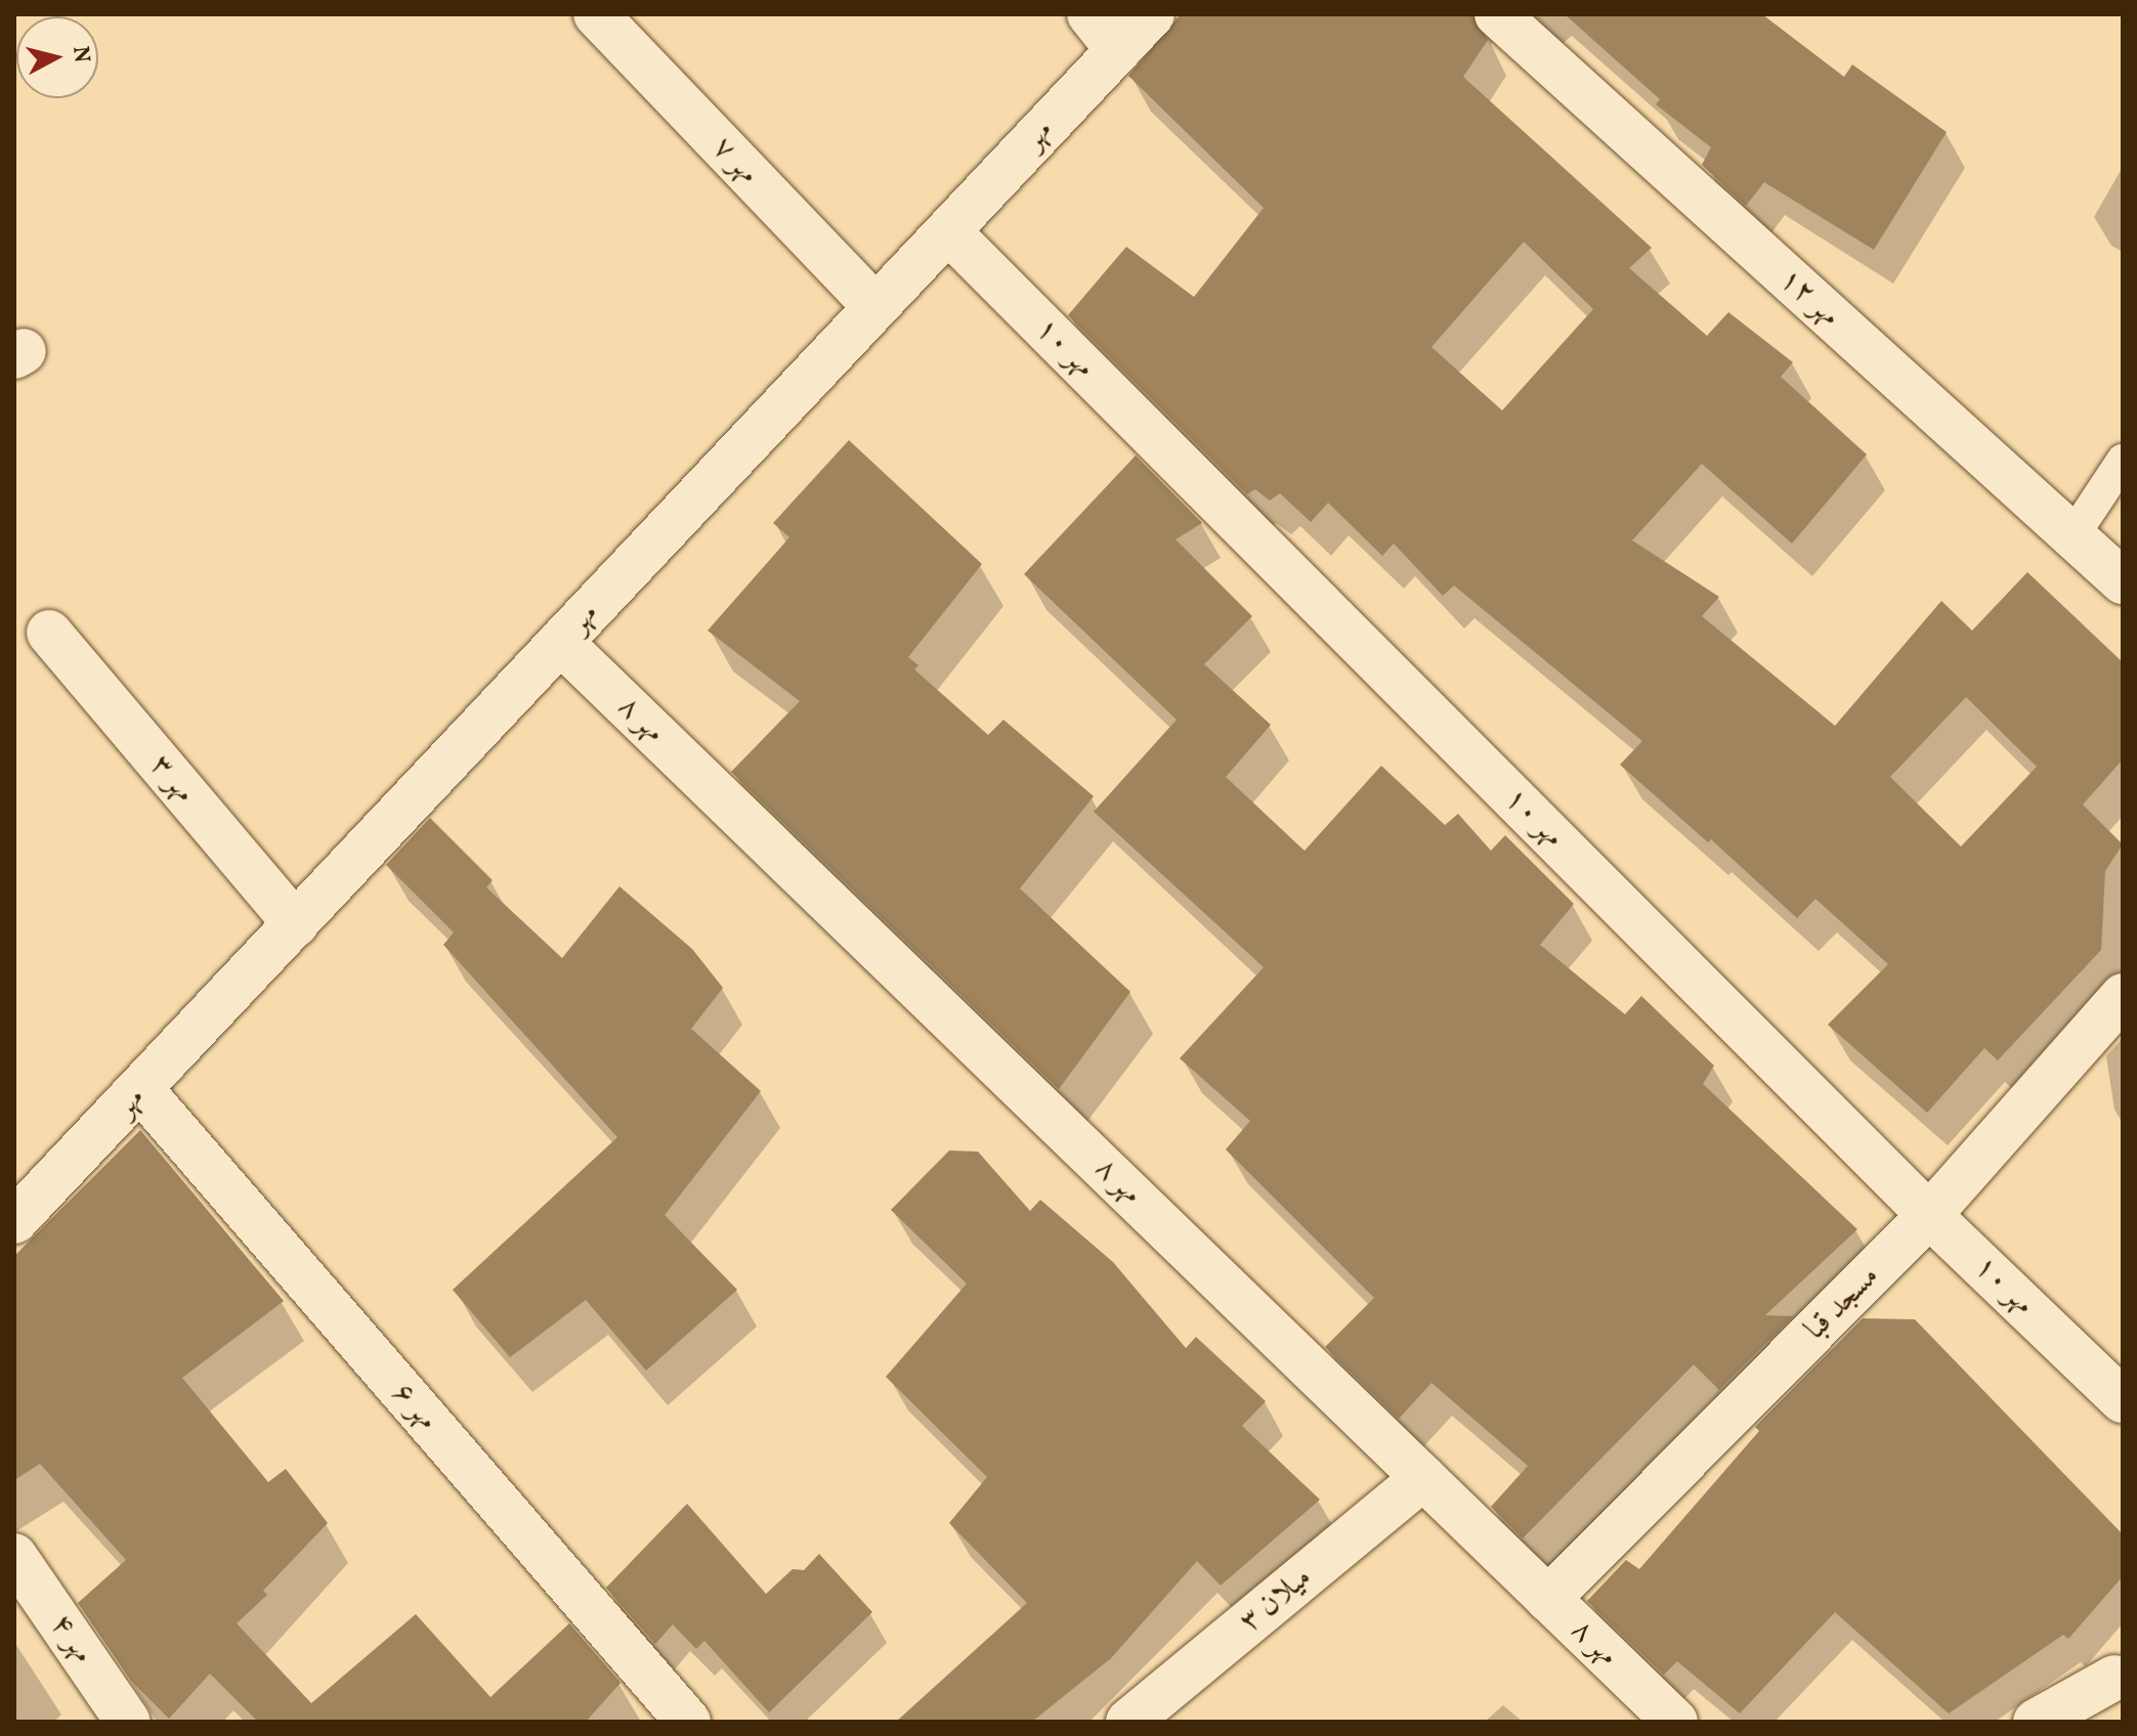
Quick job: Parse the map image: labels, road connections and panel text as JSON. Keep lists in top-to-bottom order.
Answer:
{
  "streets": {
    "street": [
      "مهر",
      "مهر ۷",
      "مهر ۱۲",
      "مهر ۱۰",
      "مهر ۸",
      "مهر ۳",
      "مسجد قبا",
      "مهر ۶",
      "میلان ۳",
      "مهر ۴"
    ]
  },
  "crossings": [
    ["مهر", "مهر ۷"],
    ["مهر", "مهر ۱۰"],
    ["مهر", "مهر ۸"],
    ["مهر", "مهر ۳"],
    ["مهر", "مهر ۶"],
    ["مهر ۱۰", "مسجد قبا"],
    ["مهر ۸", "مسجد قبا"],
    ["مهر ۸", "میلان ۳"]
  ],
  "north": "right"
}
